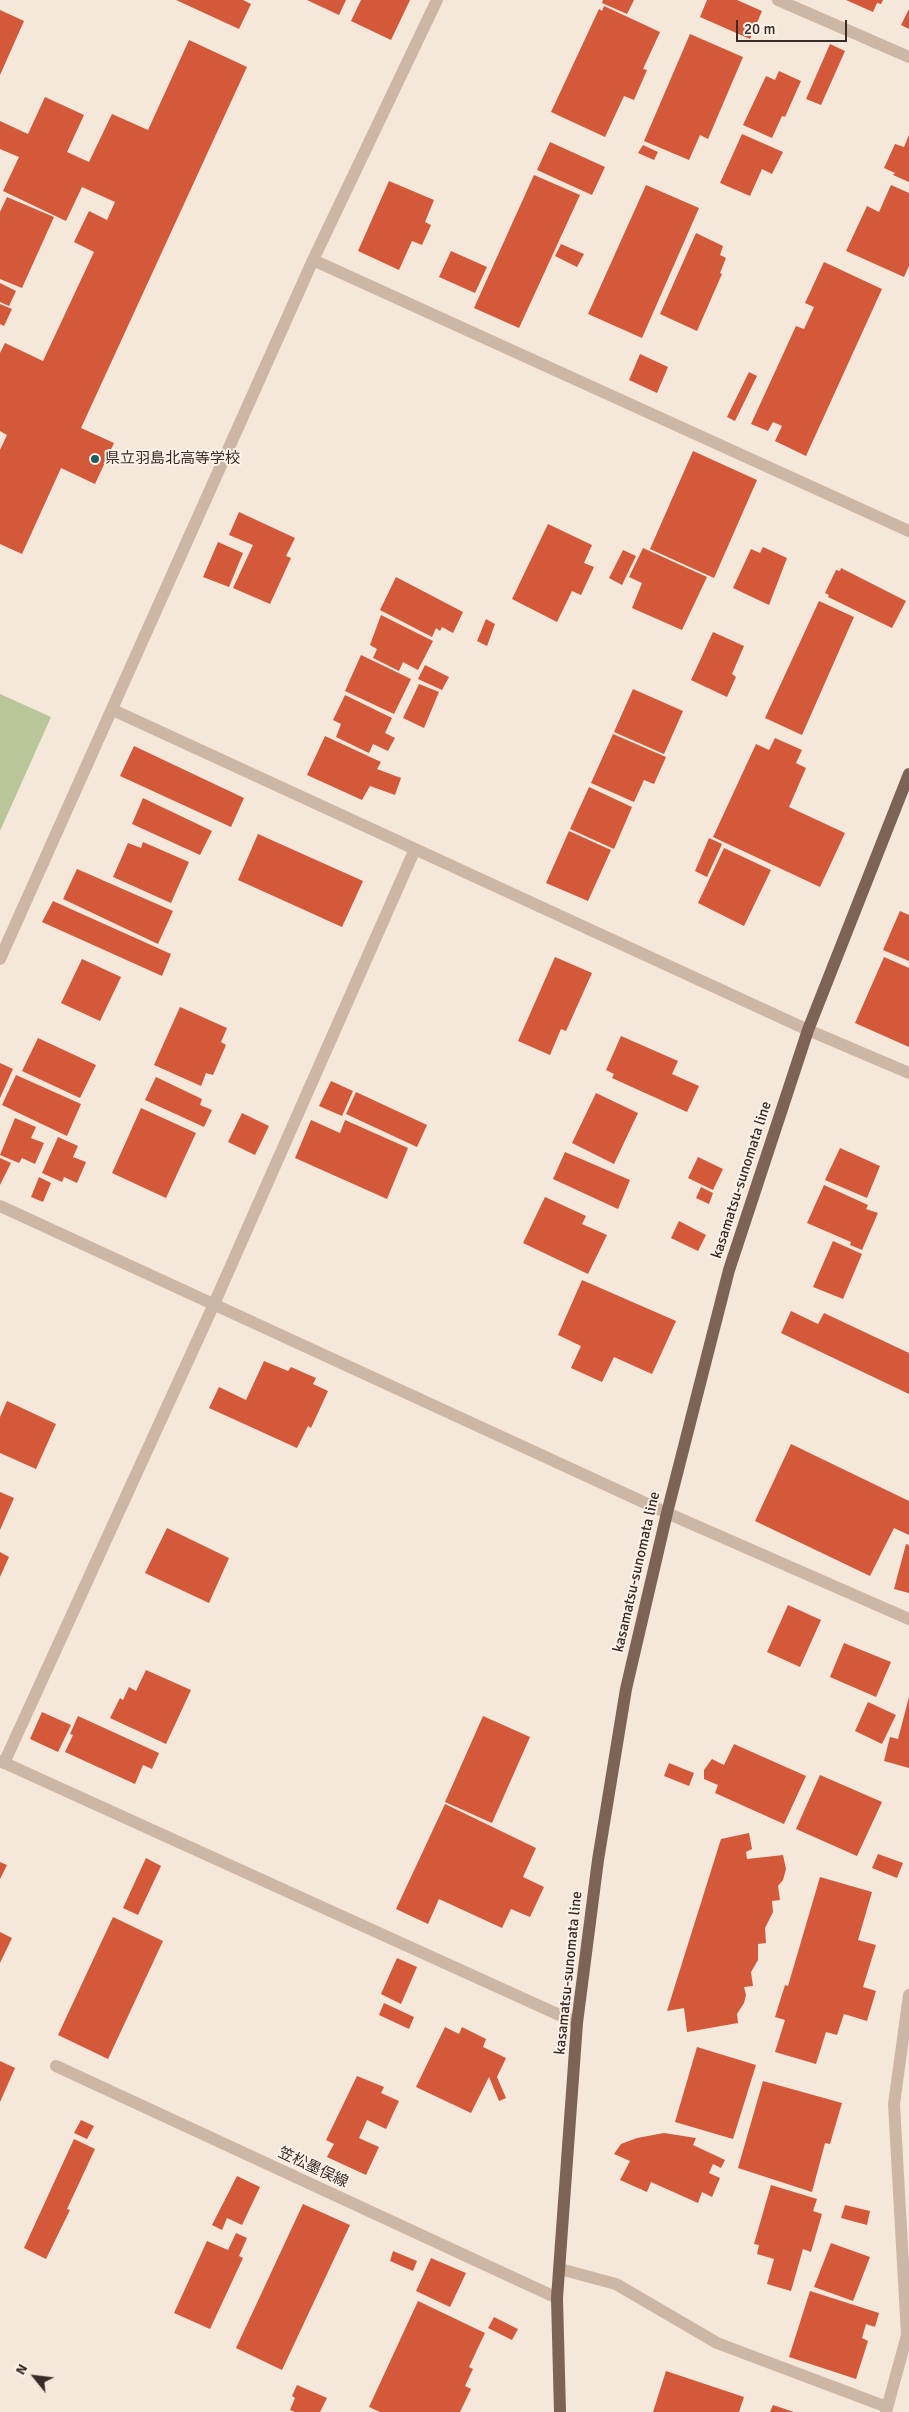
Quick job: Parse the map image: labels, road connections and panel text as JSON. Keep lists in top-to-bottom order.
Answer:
{
  "streets": {
    "main road": ["kasamatsu-sunomata line"],
    "street": ["笠松墨俣線"]
  },
  "crossings": [
    ["kasamatsu-sunomata line", "笠松墨俣線"]
  ],
  "places": ["県立羽島北高等学校"],
  "scale_bar": "20 m",
  "north": "top left"
}
